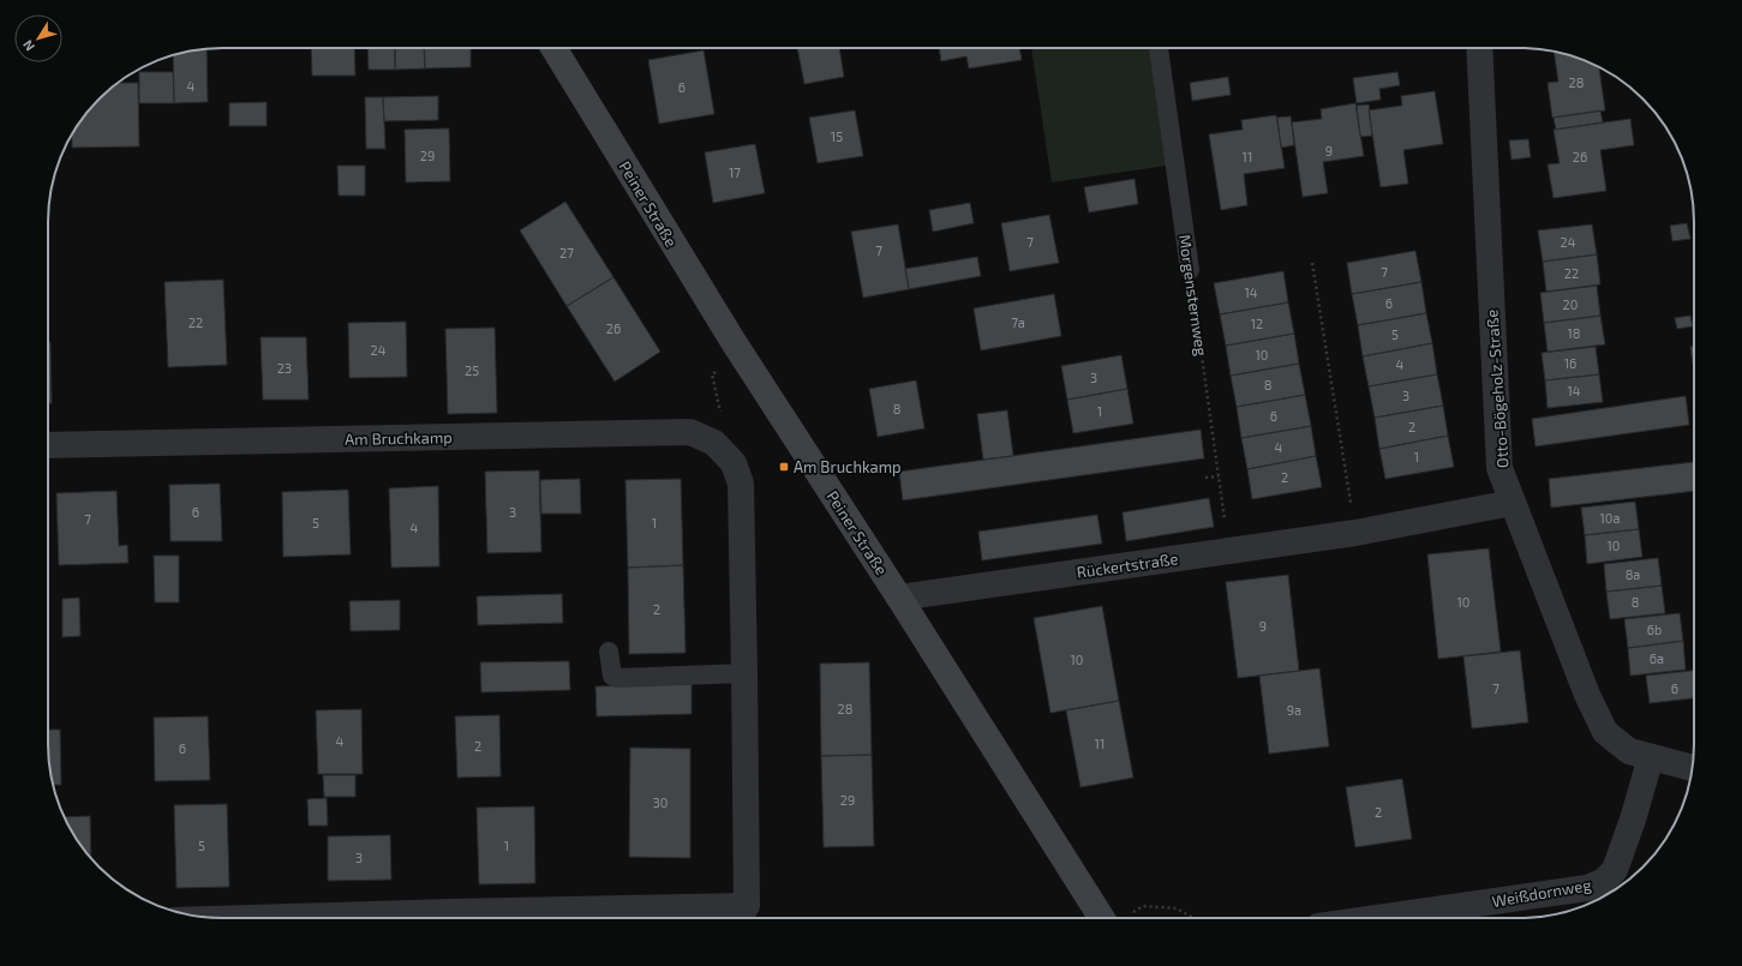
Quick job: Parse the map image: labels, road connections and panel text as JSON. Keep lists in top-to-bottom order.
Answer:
{
  "streets": {
    "main road": ["Peiner Straße"],
    "street": [
      "Otto-Bögeholz-Straße",
      "Am Bruchkamp",
      "Rückertstraße",
      "Weißdornweg"
    ],
    "lane": ["Morgensternweg"]
  },
  "crossings": [
    ["Peiner Straße", "Rückertstraße"],
    ["Morgensternweg", "Rückertstraße"],
    ["Otto-Bögeholz-Straße", "Rückertstraße"],
    ["Otto-Bögeholz-Straße", "Weißdornweg"]
  ],
  "places": {
    "transit": ["Am Bruchkamp"]
  },
  "house_numbers": [
    "28",
    "4",
    "6",
    "15",
    "9",
    "29",
    "11",
    "26",
    "17",
    "7",
    "24",
    "7",
    "27",
    "7",
    "22",
    "14",
    "6",
    "20",
    "22",
    "7a",
    "12",
    "26",
    "18",
    "5",
    "24",
    "10",
    "16",
    "4",
    "23",
    "25",
    "3",
    "8",
    "14",
    "3",
    "8",
    "1",
    "6",
    "2",
    "4",
    "1",
    "2",
    "6",
    "3",
    "10a",
    "7",
    "5",
    "1",
    "4",
    "10",
    "8a",
    "10",
    "8",
    "2",
    "9",
    "6b",
    "6a",
    "10",
    "7",
    "6",
    "28",
    "9a",
    "4",
    "11",
    "2",
    "6",
    "29",
    "30",
    "2",
    "5",
    "1",
    "3"
  ],
  "north": "bottom left"
}
